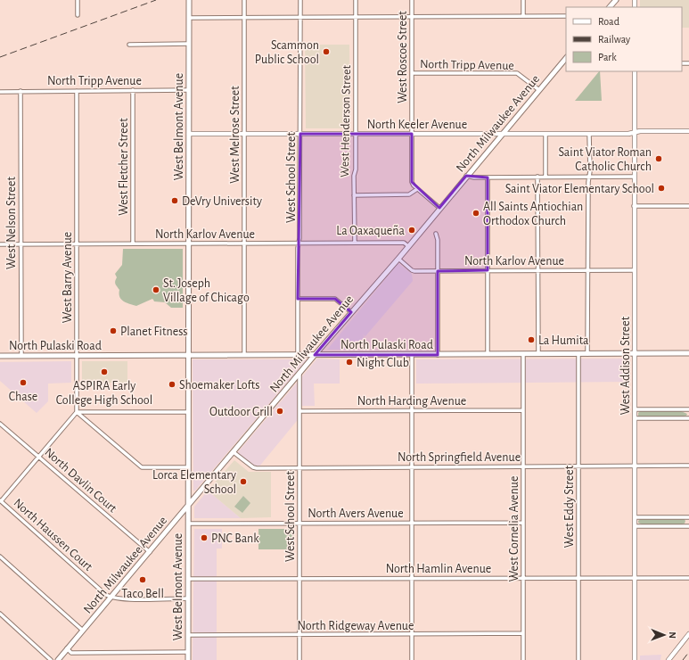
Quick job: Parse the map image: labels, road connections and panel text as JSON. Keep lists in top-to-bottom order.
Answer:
{
  "streets": {
    "main road": ["North Milwaukee Avenue", "West Belmont Avenue", "North Pulaski Road"],
    "street": [
      "West Roscoe Street",
      "North Tripp Avenue",
      "West Henderson Street",
      "North Keeler Avenue",
      "West Melrose Street",
      "West Fletcher Street",
      "West School Street",
      "West Nelson Street",
      "North Karlov Avenue",
      "West Barry Avenue",
      "West Addison Street",
      "North Harding Avenue",
      "North Springfield Avenue",
      "North Davlin Court",
      "West Eddy Street",
      "North Avers Avenue",
      "West Cornelia Avenue",
      "North Haussen Court",
      "North Hamlin Avenue",
      "North Ridgeway Avenue"
    ]
  },
  "crossings": [
    ["West Roscoe Street", "North Tripp Avenue"],
    ["West Roscoe Street", "North Keeler Avenue"],
    ["North Tripp Avenue", "North Milwaukee Avenue"],
    ["North Tripp Avenue", "West Belmont Avenue"],
    ["North Tripp Avenue", "West Fletcher Street"],
    ["North Tripp Avenue", "West Nelson Street"],
    ["North Tripp Avenue", "West Barry Avenue"],
    ["West Henderson Street", "North Keeler Avenue"],
    ["West Henderson Street", "North Karlov Avenue"],
    ["North Milwaukee Avenue", "North Keeler Avenue"],
    ["North Milwaukee Avenue", "West Belmont Avenue"],
    ["North Milwaukee Avenue", "West School Street"],
    ["North Milwaukee Avenue", "North Karlov Avenue"],
    ["North Milwaukee Avenue", "North Pulaski Road"],
    ["North Milwaukee Avenue", "North Springfield Avenue"],
    ["North Milwaukee Avenue", "North Davlin Court"],
    ["North Milwaukee Avenue", "North Haussen Court"],
    ["North Keeler Avenue", "West Belmont Avenue"],
    ["North Keeler Avenue", "West Melrose Street"],
    ["North Keeler Avenue", "West School Street"],
    ["North Keeler Avenue", "West Addison Street"],
    ["West Belmont Avenue", "North Karlov Avenue"],
    ["West Belmont Avenue", "North Pulaski Road"],
    ["West Belmont Avenue", "North Avers Avenue"],
    ["West Belmont Avenue", "North Hamlin Avenue"],
    ["West Belmont Avenue", "North Ridgeway Avenue"],
    ["West Melrose Street", "North Karlov Avenue"],
    ["West Melrose Street", "North Pulaski Road"],
    ["West Fletcher Street", "North Karlov Avenue"],
    ["West School Street", "North Karlov Avenue"],
    ["West School Street", "North Pulaski Road"],
    ["West School Street", "North Harding Avenue"],
    ["West School Street", "North Springfield Avenue"],
    ["West School Street", "North Avers Avenue"],
    ["West School Street", "North Hamlin Avenue"],
    ["West School Street", "North Ridgeway Avenue"],
    ["West Nelson Street", "North Karlov Avenue"],
    ["West Nelson Street", "North Pulaski Road"],
    ["North Karlov Avenue", "West Barry Avenue"],
    ["North Karlov Avenue", "West Addison Street"],
    ["West Barry Avenue", "North Pulaski Road"],
    ["North Pulaski Road", "West Addison Street"],
    ["North Pulaski Road", "West Eddy Street"],
    ["North Pulaski Road", "West Cornelia Avenue"],
    ["West Addison Street", "North Springfield Avenue"],
    ["West Addison Street", "North Hamlin Avenue"],
    ["North Harding Avenue", "West Cornelia Avenue"],
    ["North Springfield Avenue", "West Eddy Street"],
    ["North Springfield Avenue", "West Cornelia Avenue"],
    ["West Eddy Street", "North Hamlin Avenue"],
    ["North Avers Avenue", "West Cornelia Avenue"],
    ["West Cornelia Avenue", "North Hamlin Avenue"],
    ["West Cornelia Avenue", "North Ridgeway Avenue"]
  ],
  "places": [
    "Scammon Public School",
    "Saint Viator Roman Catholic Church",
    "Saint Viator Elementary School",
    "DeVry University",
    "All Saints Antiochian Orthodox Church",
    "La Oaxaqueña",
    "St. Joseph Village of Chicago",
    "Planet Fitness",
    "La Humita",
    "Night Club",
    "ASPIRA Early College High School",
    "Chase",
    "Shoemaker Lofts",
    "Outdoor Grill",
    "Lorca Elementary School",
    "PNC Bank",
    "Taco Bell"
  ],
  "legend": ["Road", "Railway", "Park"],
  "north": "right"
}
